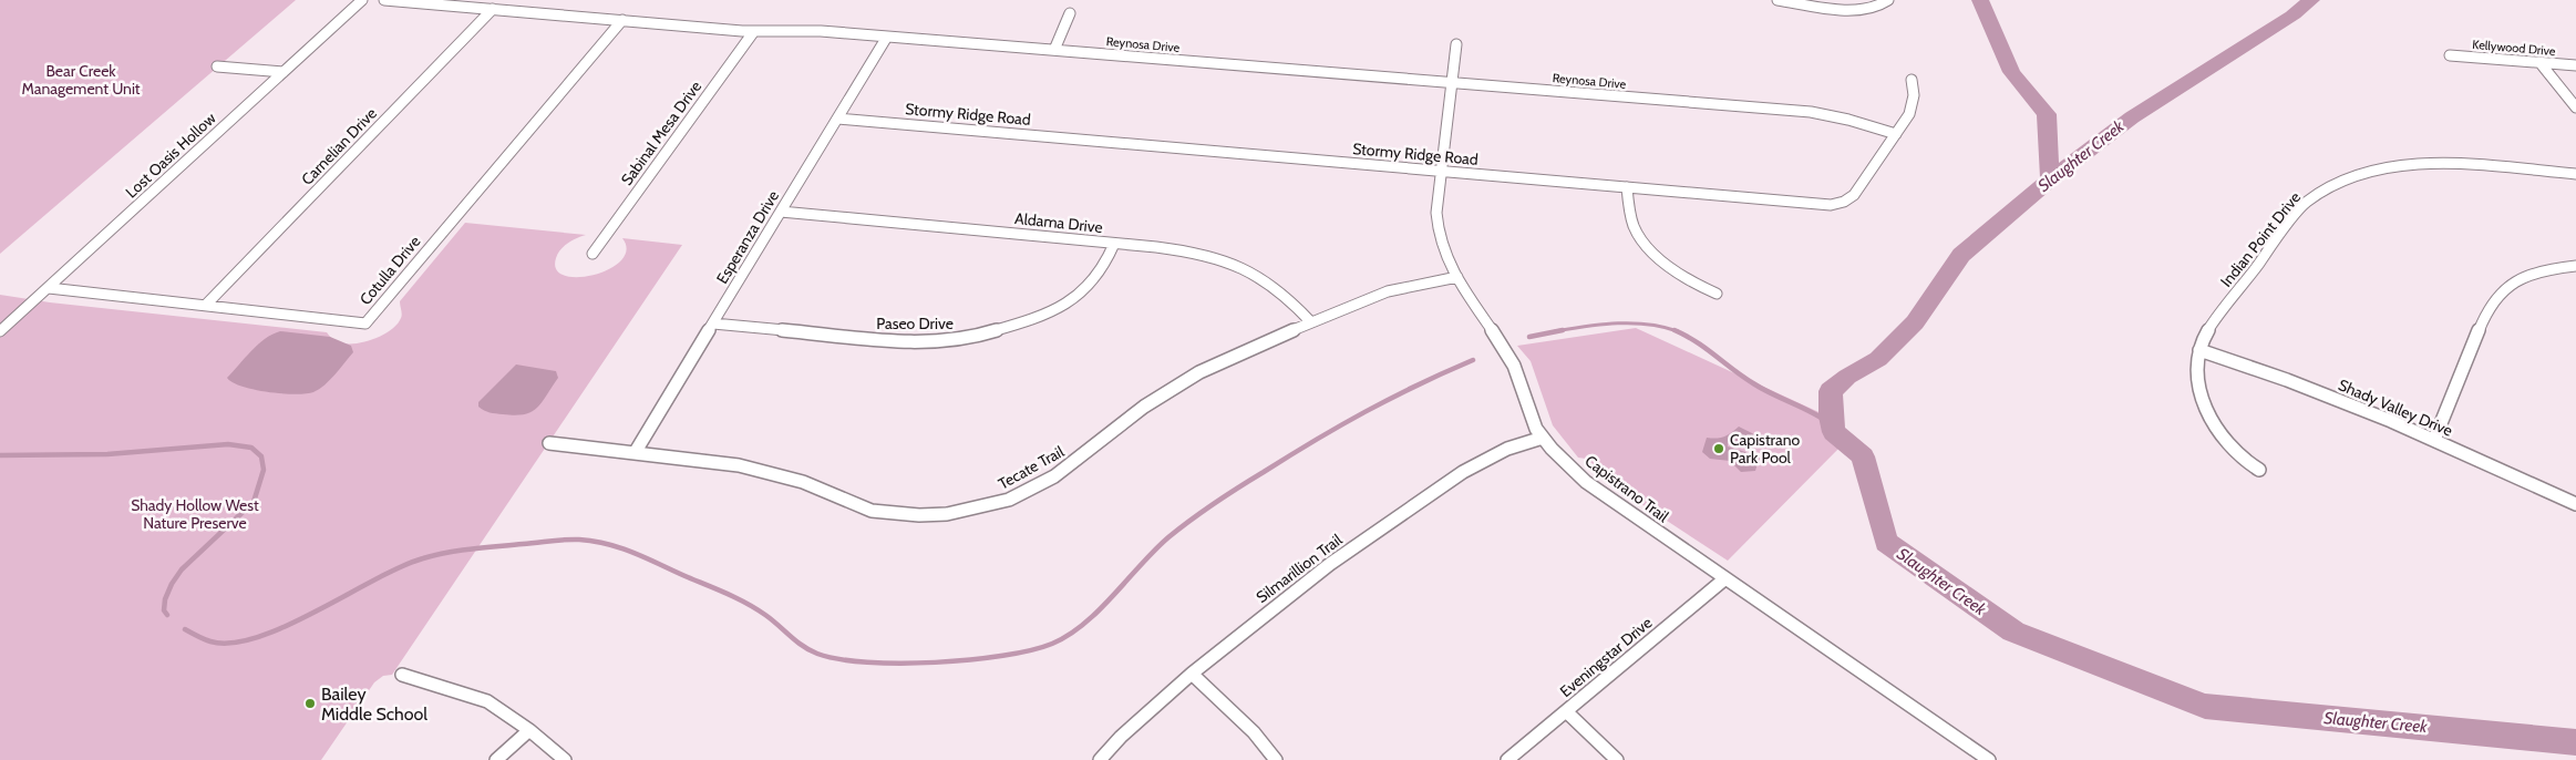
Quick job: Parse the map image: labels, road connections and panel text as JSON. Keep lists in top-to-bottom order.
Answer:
{
  "streets": {
    "street": [
      "Reynosa Drive",
      "Kellywood Drive",
      "Stormy Ridge Road",
      "Sabinal Mesa Drive",
      "Carnelian Drive",
      "Lost Oasis Hollow",
      "Aldama Drive",
      "Esperanza Drive",
      "Indian Point Drive",
      "Cotulla Drive",
      "Paseo Drive",
      "Shady Valley Drive",
      "Tecate Trail",
      "Capistrano Trail",
      "Silmarillion Trail",
      "Eveningstar Drive"
    ]
  },
  "crossings": [
    ["Reynosa Drive", "Stormy Ridge Road"],
    ["Reynosa Drive", "Sabinal Mesa Drive"],
    ["Reynosa Drive", "Carnelian Drive"],
    ["Reynosa Drive", "Esperanza Drive"],
    ["Reynosa Drive", "Cotulla Drive"],
    ["Reynosa Drive", "Capistrano Trail"],
    ["Stormy Ridge Road", "Esperanza Drive"],
    ["Stormy Ridge Road", "Capistrano Trail"],
    ["Carnelian Drive", "Cotulla Drive"],
    ["Lost Oasis Hollow", "Cotulla Drive"],
    ["Aldama Drive", "Esperanza Drive"],
    ["Aldama Drive", "Paseo Drive"],
    ["Aldama Drive", "Tecate Trail"],
    ["Esperanza Drive", "Paseo Drive"],
    ["Esperanza Drive", "Tecate Trail"],
    ["Indian Point Drive", "Shady Valley Drive"],
    ["Tecate Trail", "Capistrano Trail"],
    ["Capistrano Trail", "Silmarillion Trail"],
    ["Capistrano Trail", "Eveningstar Drive"]
  ],
  "water": ["Slaughter Creek"],
  "parks": ["Bear Creek Management Unit", "Shady Hollow West Nature Preserve"],
  "places": ["Capistrano Park Pool", "Bailey Middle School"]
}
